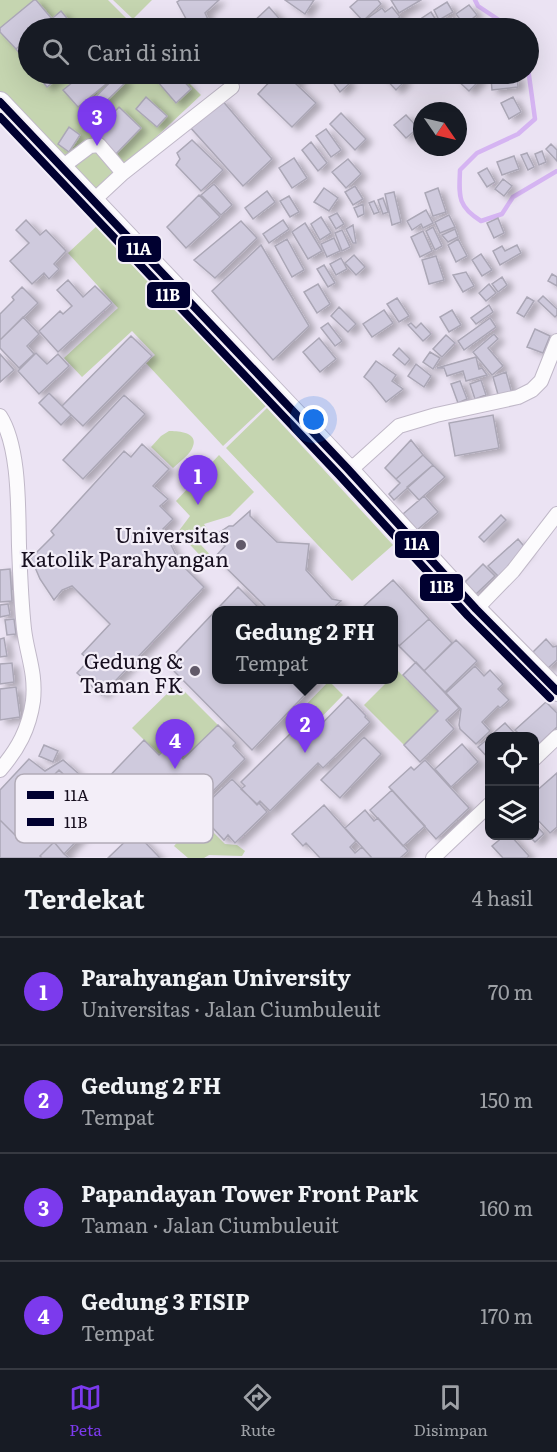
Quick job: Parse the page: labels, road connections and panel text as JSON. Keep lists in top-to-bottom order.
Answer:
{
  "places": ["Universitas Katolik Parahyangan", "Gedung & Taman FK"],
  "lines": ["transit line 11A", "transit line 11B"],
  "legend": ["11A", "11B"],
  "north": "bottom right",
  "page": {
    "search": "Cari di sini",
    "pins": [
      "3",
      "1",
      "2",
      "4"
    ],
    "popup": ["Gedung 2 FH", "Tempat"],
    "heading": ["Terdekat", "4 hasil"],
    "list": [
      {
        "mark": "1",
        "name": "Parahyangan University",
        "note": "Universitas · Jalan Ciumbuleuit",
        "value": "70 m"
      },
      {
        "mark": "2",
        "name": "Gedung 2 FH",
        "note": "Tempat",
        "value": "150 m"
      },
      {
        "mark": "3",
        "name": "Papandayan Tower Front Park",
        "note": "Taman · Jalan Ciumbuleuit",
        "value": "160 m"
      },
      {
        "mark": "4",
        "name": "Gedung 3 FISIP",
        "note": "Tempat",
        "value": "170 m"
      }
    ],
    "nav": ["Peta", "Rute", "Disimpan"]
  }
}
